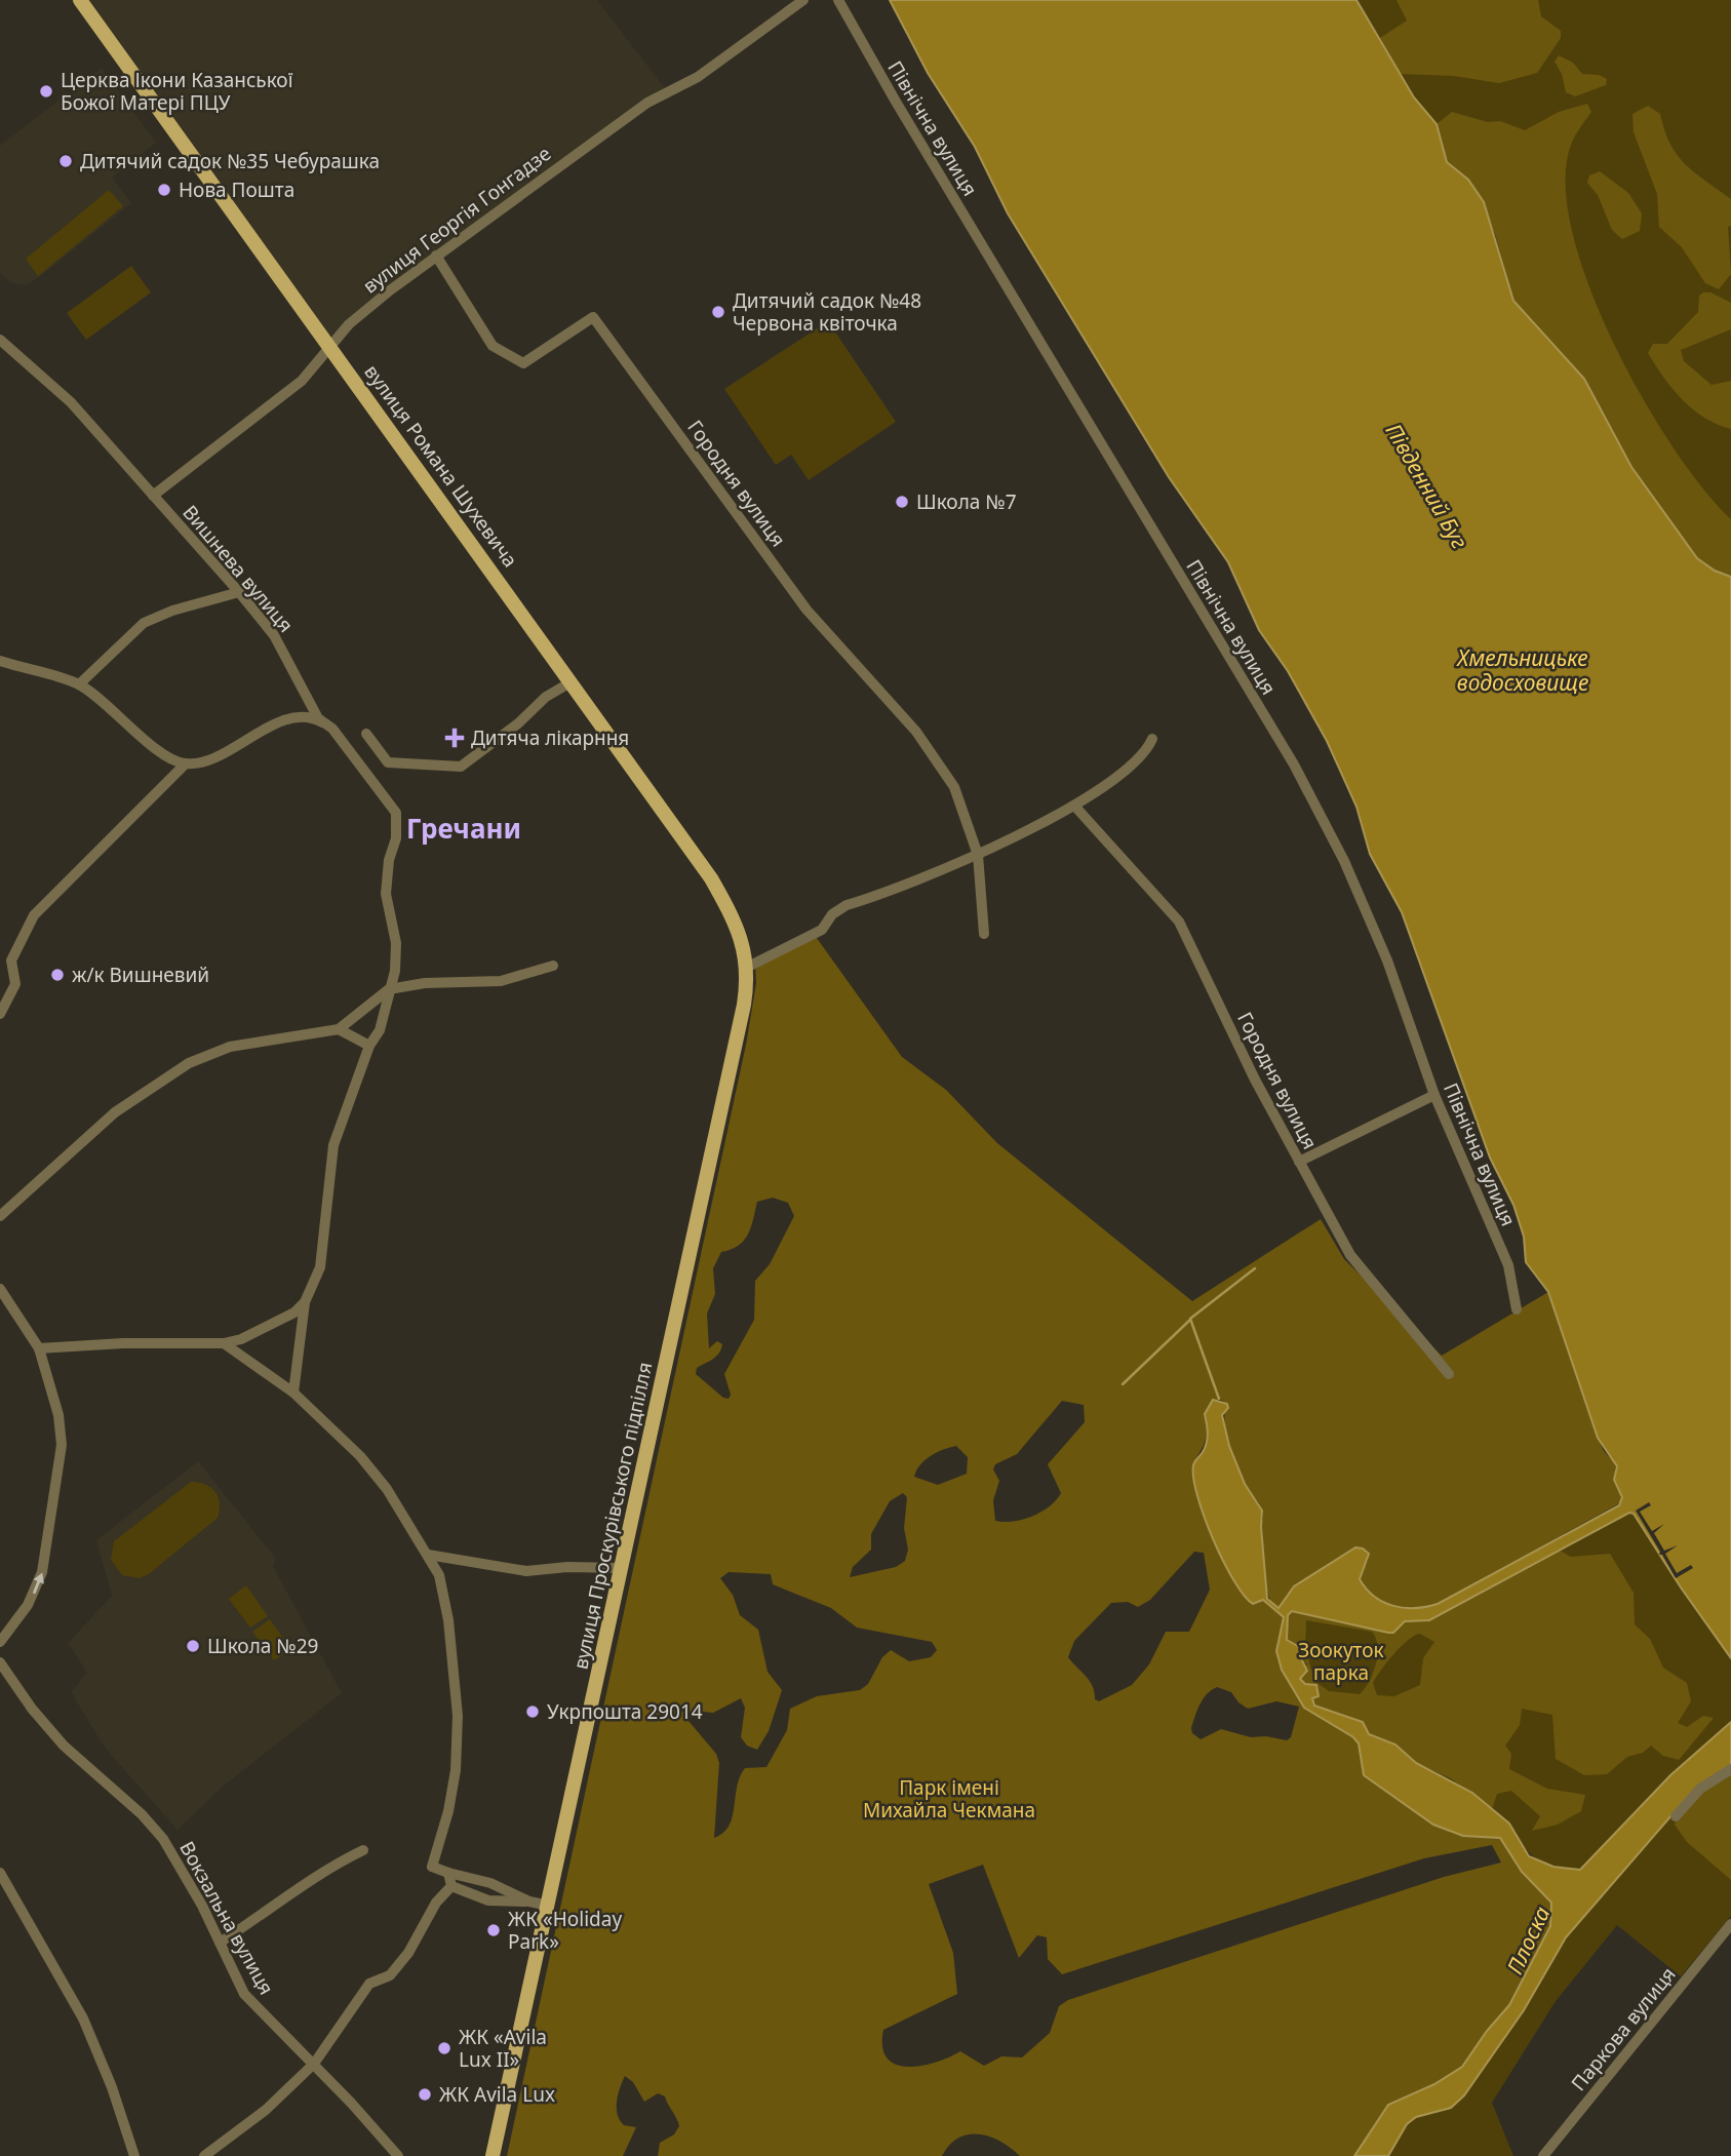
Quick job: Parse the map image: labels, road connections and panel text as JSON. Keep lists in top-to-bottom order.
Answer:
{
  "streets": {
    "main road": ["вулиця Романа Шухевича", "вулиця Проскурівського підпілля"],
    "street": [
      "Північна вулиця",
      "вулиця Георгія Гонгадзе",
      "Городня вулиця",
      "Вишнева вулиця",
      "Вокзальна вулиця",
      "Паркова вулиця"
    ]
  },
  "crossings": [
    ["вулиця Георгія Гонгадзе", "вулиця Романа Шухевича"],
    ["вулиця Георгія Гонгадзе", "Городня вулиця"],
    ["вулиця Георгія Гонгадзе", "Вишнева вулиця"],
    ["вулиця Романа Шухевича", "вулиця Проскурівського підпілля"]
  ],
  "districts": ["Гречани"],
  "water": ["Південний Буг", "Хмельницьке водосховище", "Плоска"],
  "parks": ["Зоокуток парка", "Парк імені Михайла Чекмана"],
  "places": {
    "other": [
      "Церква Ікони Казанської Божої Матері ПЦУ",
      "Дитячий садок №35 Чебурашка",
      "Нова Пошта",
      "Дитячий садок №48 Червона квіточка",
      "Школа №7",
      "ж/к Вишневий",
      "Школа №29",
      "Укрпошта 29014",
      "ЖК «Holiday Park»",
      "ЖК «Avila Lux II»",
      "ЖК Avila Lux"
    ],
    "health": ["Дитяча лікарння"]
  }
}
